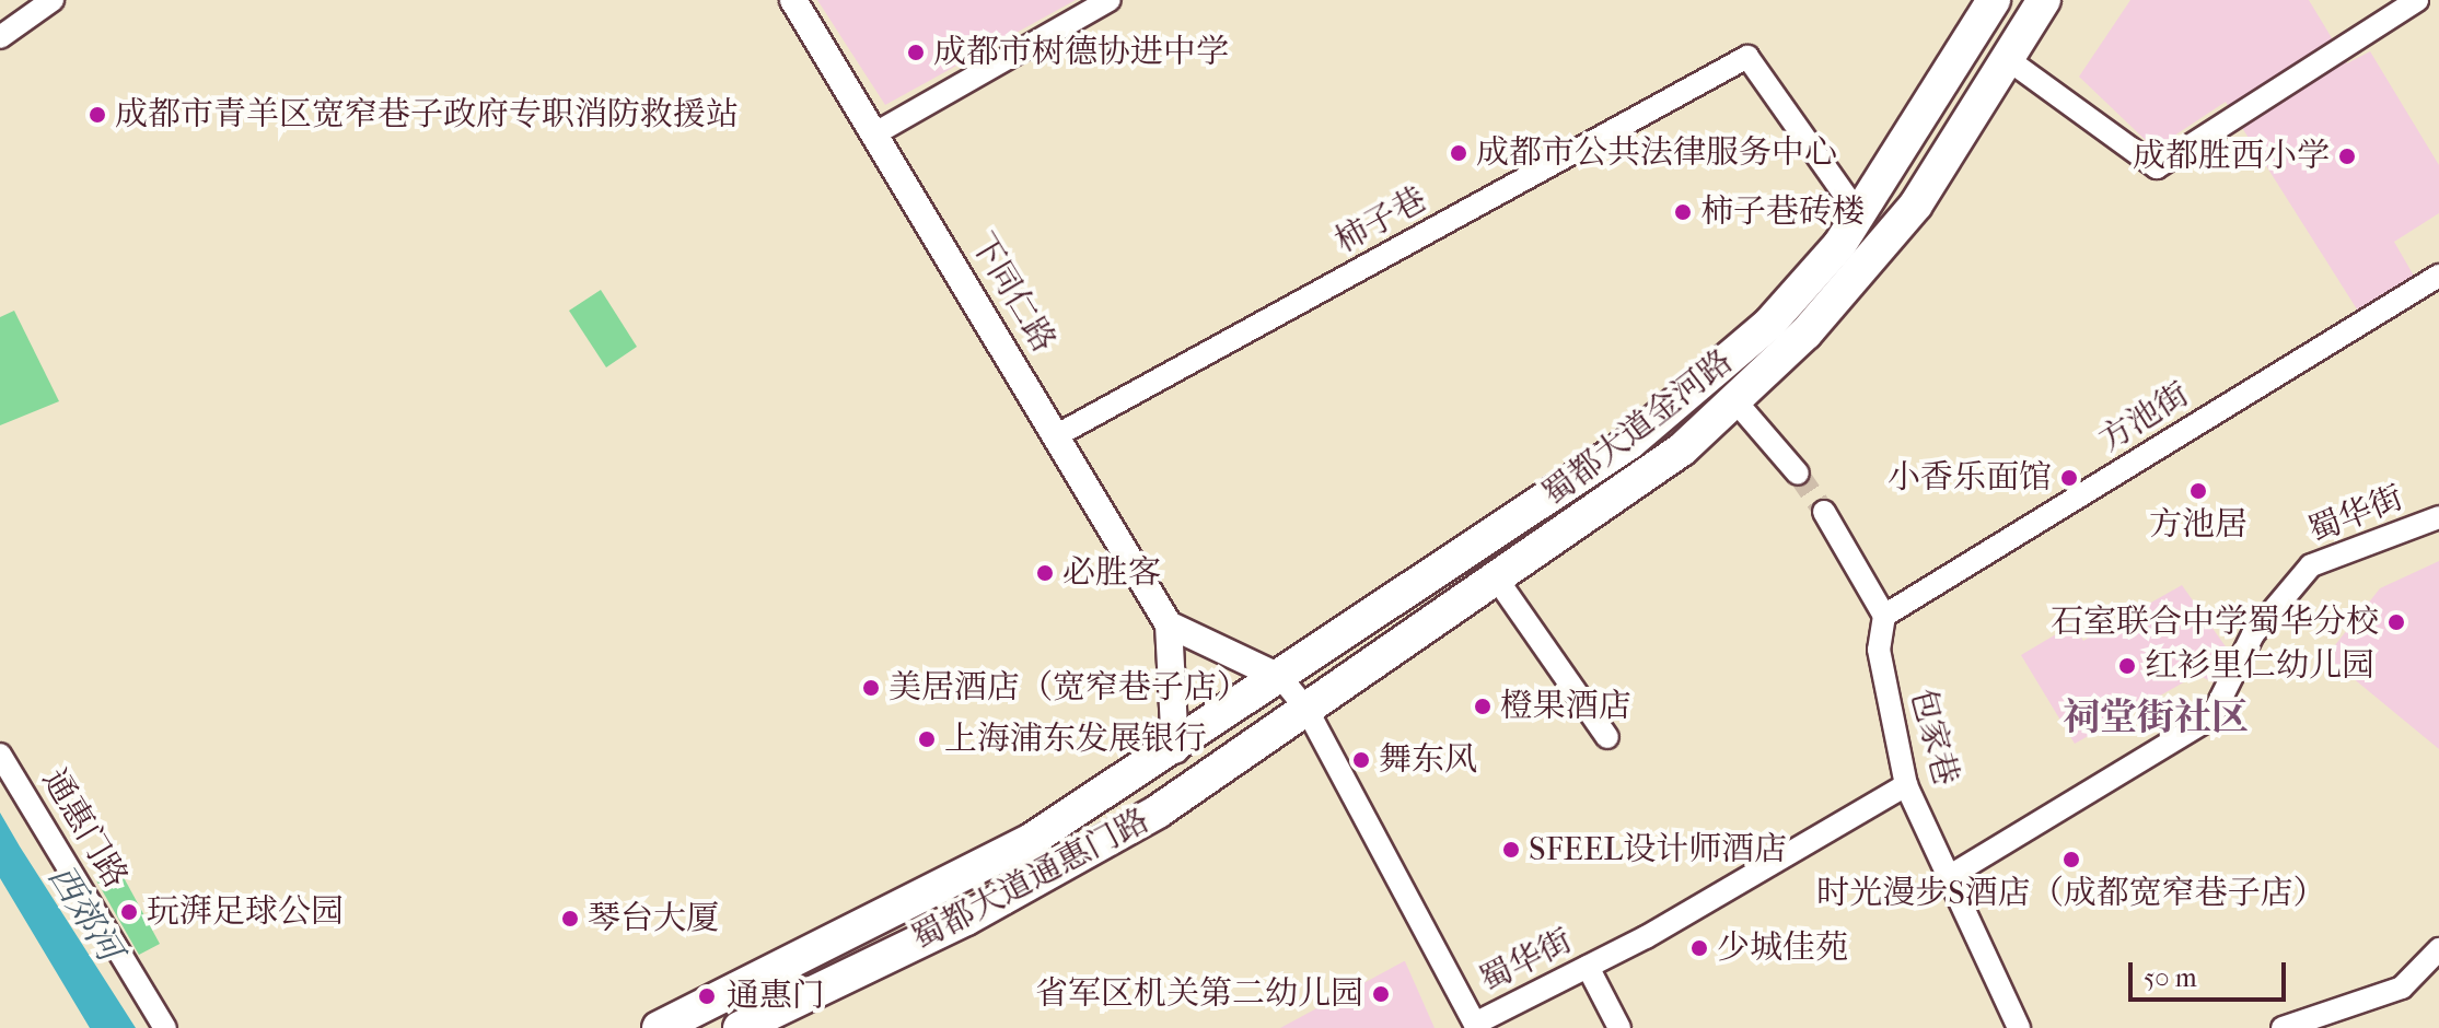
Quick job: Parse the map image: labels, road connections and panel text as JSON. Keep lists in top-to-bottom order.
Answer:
{
  "streets": {
    "main road": ["蜀都大道金河路", "蜀都大道通惠门路"],
    "street": [
      "柿子巷",
      "下同仁路",
      "方池街",
      "蜀华街",
      "包家巷",
      "通惠门路"
    ]
  },
  "crossings": [
    ["柿子巷", "下同仁路"],
    ["柿子巷", "蜀都大道金河路"],
    ["下同仁路", "蜀都大道金河路"],
    ["下同仁路", "蜀都大道通惠门路"],
    ["方池街", "包家巷"],
    ["蜀都大道金河路", "蜀华街"],
    ["蜀都大道金河路", "蜀都大道通惠门路"],
    ["蜀华街", "包家巷"],
    ["蜀华街", "蜀都大道通惠门路"]
  ],
  "districts": ["祠堂街社区"],
  "water": ["西郊河"],
  "places": [
    "成都市树德协进中学",
    "成都市青羊区宽窄巷子政府专职消防救援站",
    "成都市公共法律服务中心",
    "成都胜西小学",
    "柿子巷砖楼",
    "小香乐面馆",
    "方池居",
    "必胜客",
    "石室联合中学蜀华分校",
    "红衫里仁幼儿园",
    "美居酒店（宽窄巷子店）",
    "橙果酒店",
    "上海浦东发展银行",
    "舞东风",
    "SFEEL设计师酒店",
    "时光漫步S酒店（成都宽窄巷子店）",
    "玩湃足球公园",
    "琴台大厦",
    "少城佳苑",
    "省军区机关第二幼儿园",
    "通惠门"
  ],
  "scale_bar": "50 m"
}
